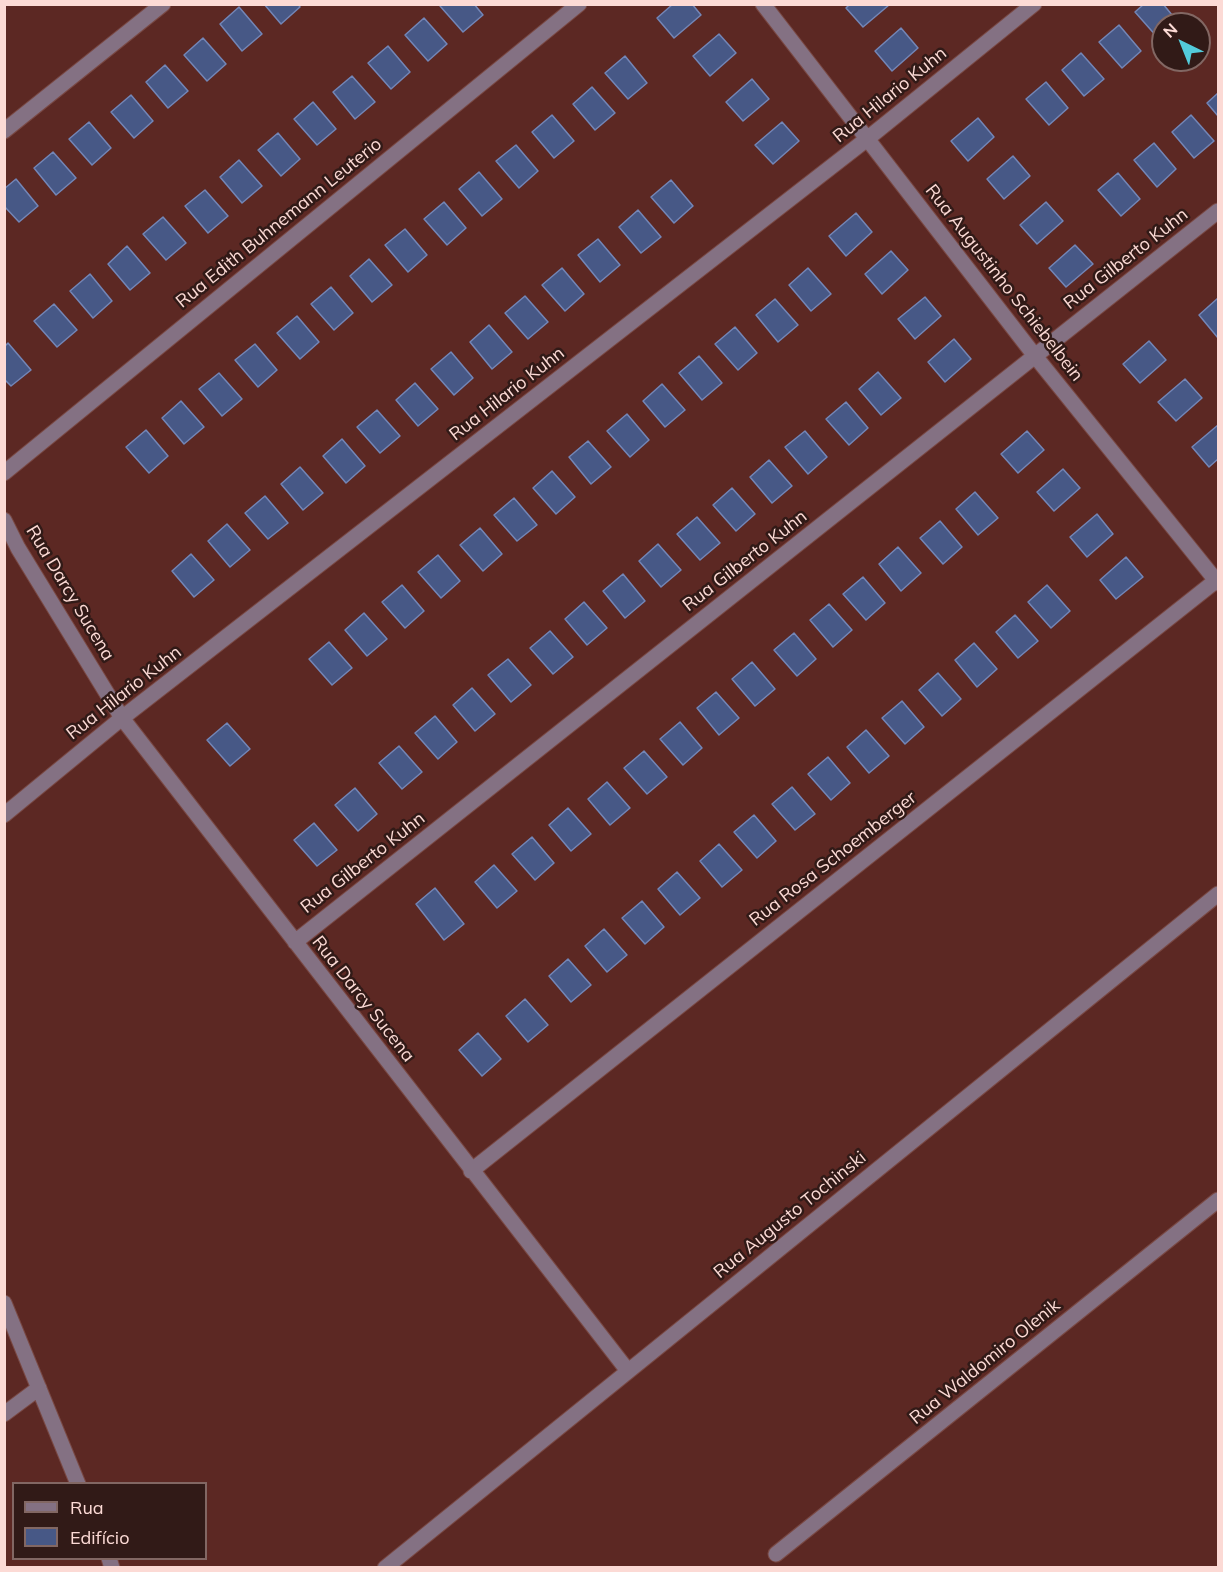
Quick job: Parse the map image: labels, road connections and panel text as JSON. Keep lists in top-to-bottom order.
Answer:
{
  "streets": {
    "street": [
      "Rua Hilario Kuhn",
      "Rua Edith Buhnemann Leuterio",
      "Rua Gilberto Kuhn",
      "Rua Augustinho Schiebelbein",
      "Rua Darcy Sucena",
      "Rua Rosa Schoemberger",
      "Rua Augusto Tochinski",
      "Rua Waldomiro Olenik"
    ]
  },
  "crossings": [
    ["Rua Hilario Kuhn", "Rua Augustinho Schiebelbein"],
    ["Rua Hilario Kuhn", "Rua Darcy Sucena"],
    ["Rua Gilberto Kuhn", "Rua Augustinho Schiebelbein"],
    ["Rua Gilberto Kuhn", "Rua Darcy Sucena"],
    ["Rua Augustinho Schiebelbein", "Rua Rosa Schoemberger"],
    ["Rua Darcy Sucena", "Rua Rosa Schoemberger"],
    ["Rua Darcy Sucena", "Rua Augusto Tochinski"]
  ],
  "legend": ["Rua", "Edifício"],
  "north": "top left"
}
